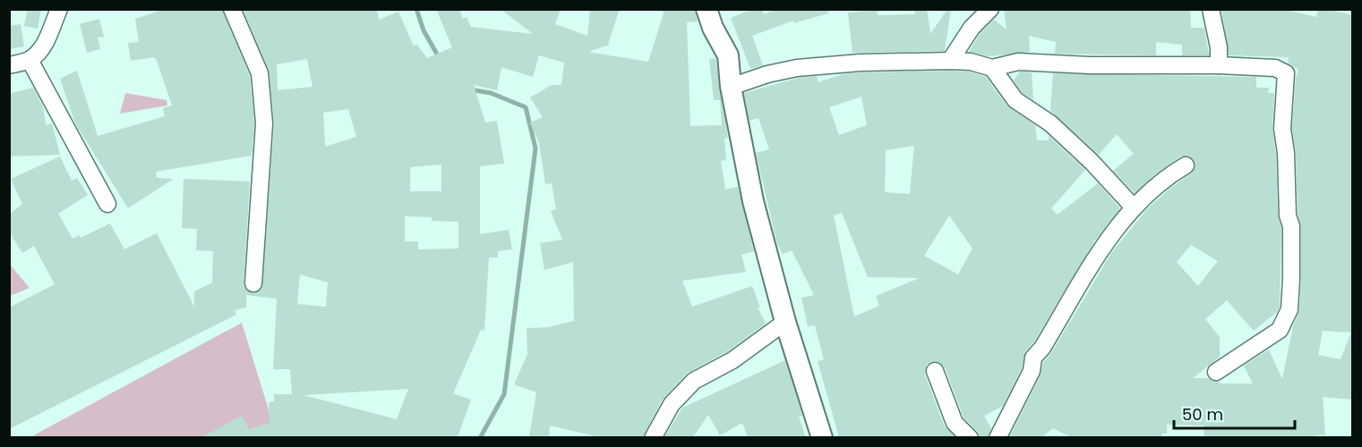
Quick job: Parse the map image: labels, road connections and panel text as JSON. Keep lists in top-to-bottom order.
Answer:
{
  "scale_bar": "50 m"
}
